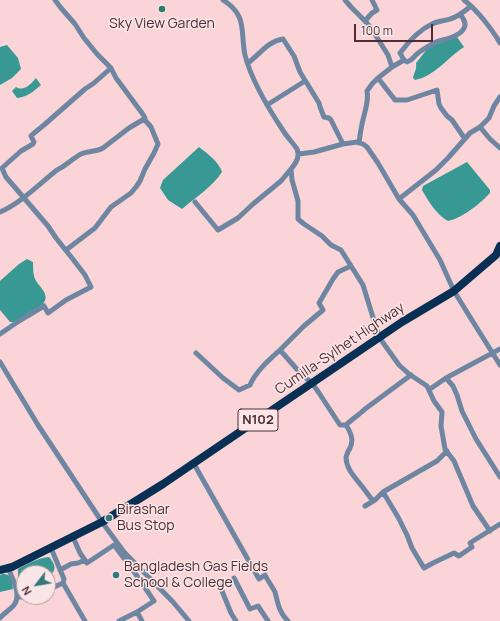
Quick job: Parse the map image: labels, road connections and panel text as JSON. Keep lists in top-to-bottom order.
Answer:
{
  "streets": {
    "highway": ["Cumilla-Sylhet Highway", "N102"]
  },
  "places": ["Sky View Garden", "Birashar Bus Stop", "Bangladesh Gas Fields School & College"],
  "scale_bar": "100 m",
  "north": "bottom left"
}
